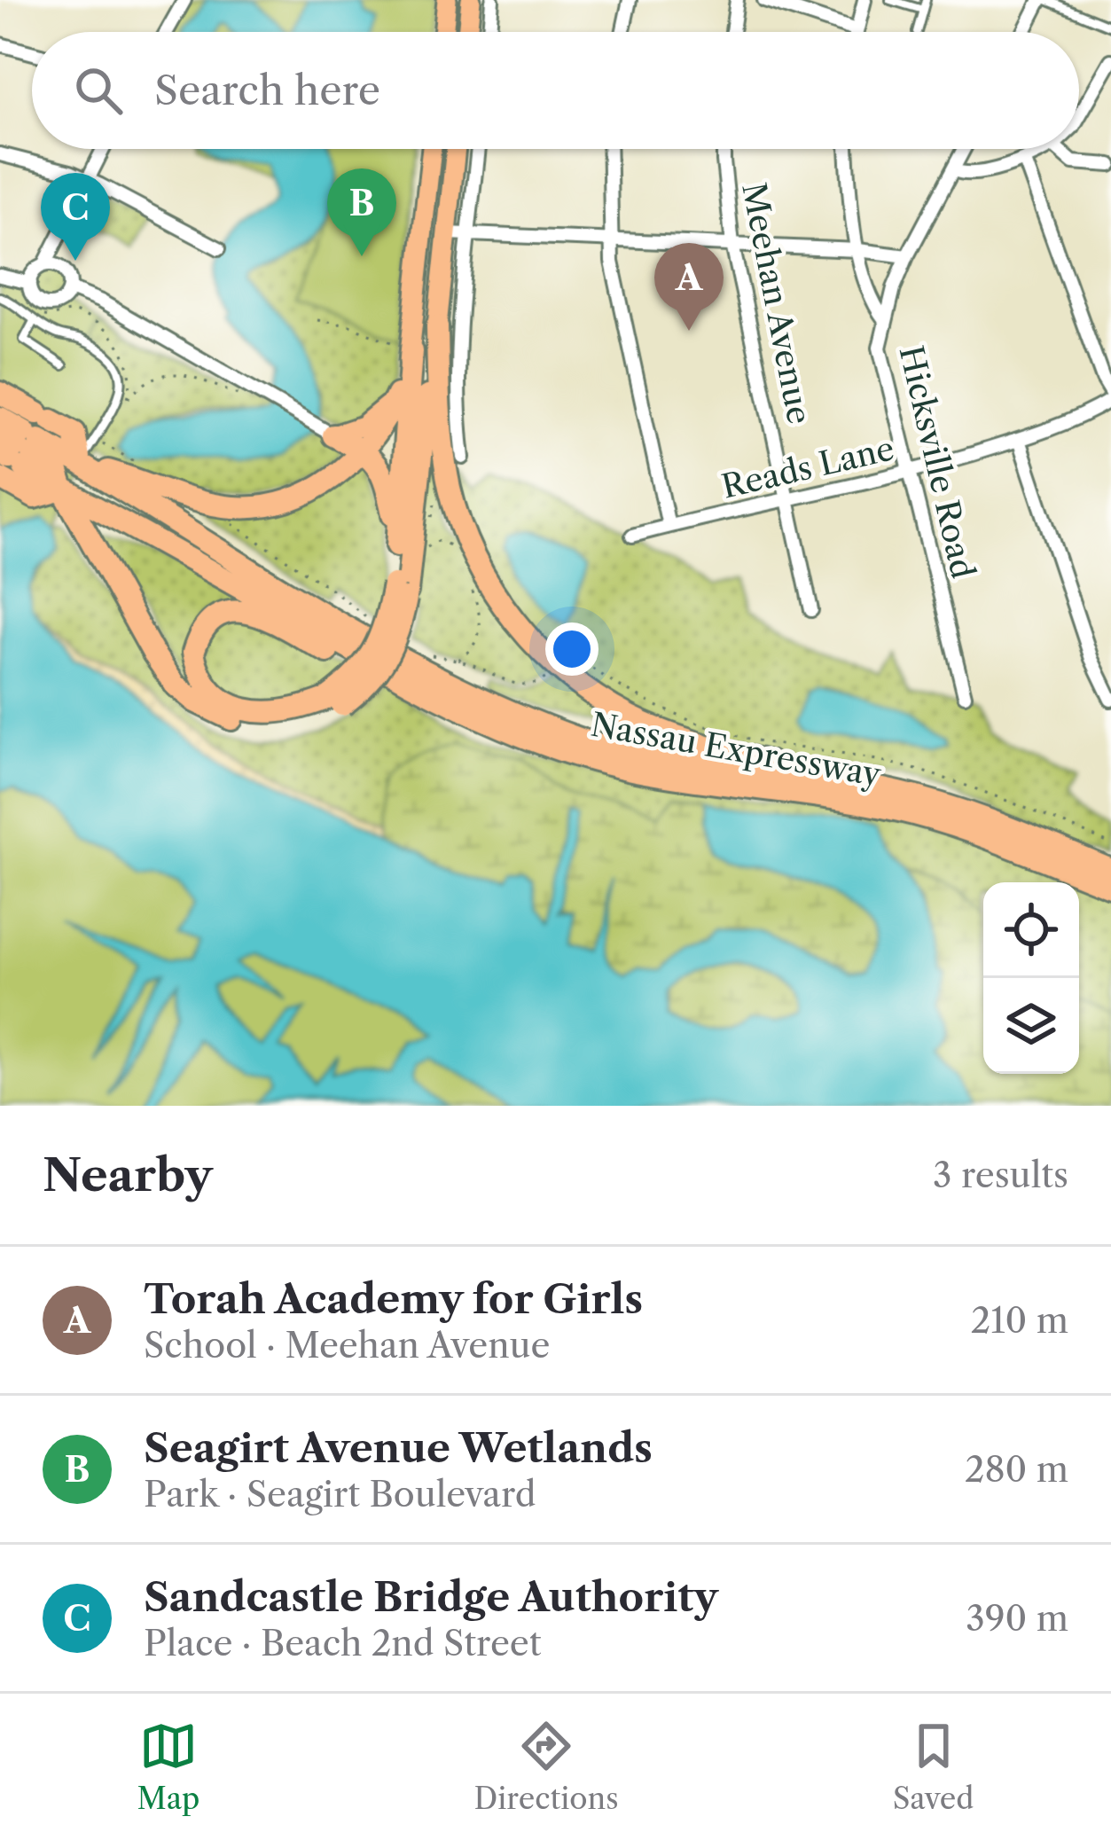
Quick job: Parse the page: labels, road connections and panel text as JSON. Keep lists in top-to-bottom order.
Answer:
{
  "streets": {
    "highway": ["Nassau Expressway"],
    "street": ["Meehan Avenue", "Hicksville Road", "Reads Lane"]
  },
  "crossings": [
    ["Meehan Avenue", "Reads Lane"],
    ["Hicksville Road", "Reads Lane"]
  ],
  "page": {
    "search": "Search here",
    "pins": ["B", "C", "A"],
    "heading": ["Nearby", "3 results"],
    "list": [
      {
        "mark": "A",
        "name": "Torah Academy for Girls",
        "note": "School · Meehan Avenue",
        "value": "210 m"
      },
      {
        "mark": "B",
        "name": "Seagirt Avenue Wetlands",
        "note": "Park · Seagirt Boulevard",
        "value": "280 m"
      },
      {
        "mark": "C",
        "name": "Sandcastle Bridge Authority",
        "note": "Place · Beach 2nd Street",
        "value": "390 m"
      }
    ],
    "nav": ["Map", "Directions", "Saved"]
  }
}
